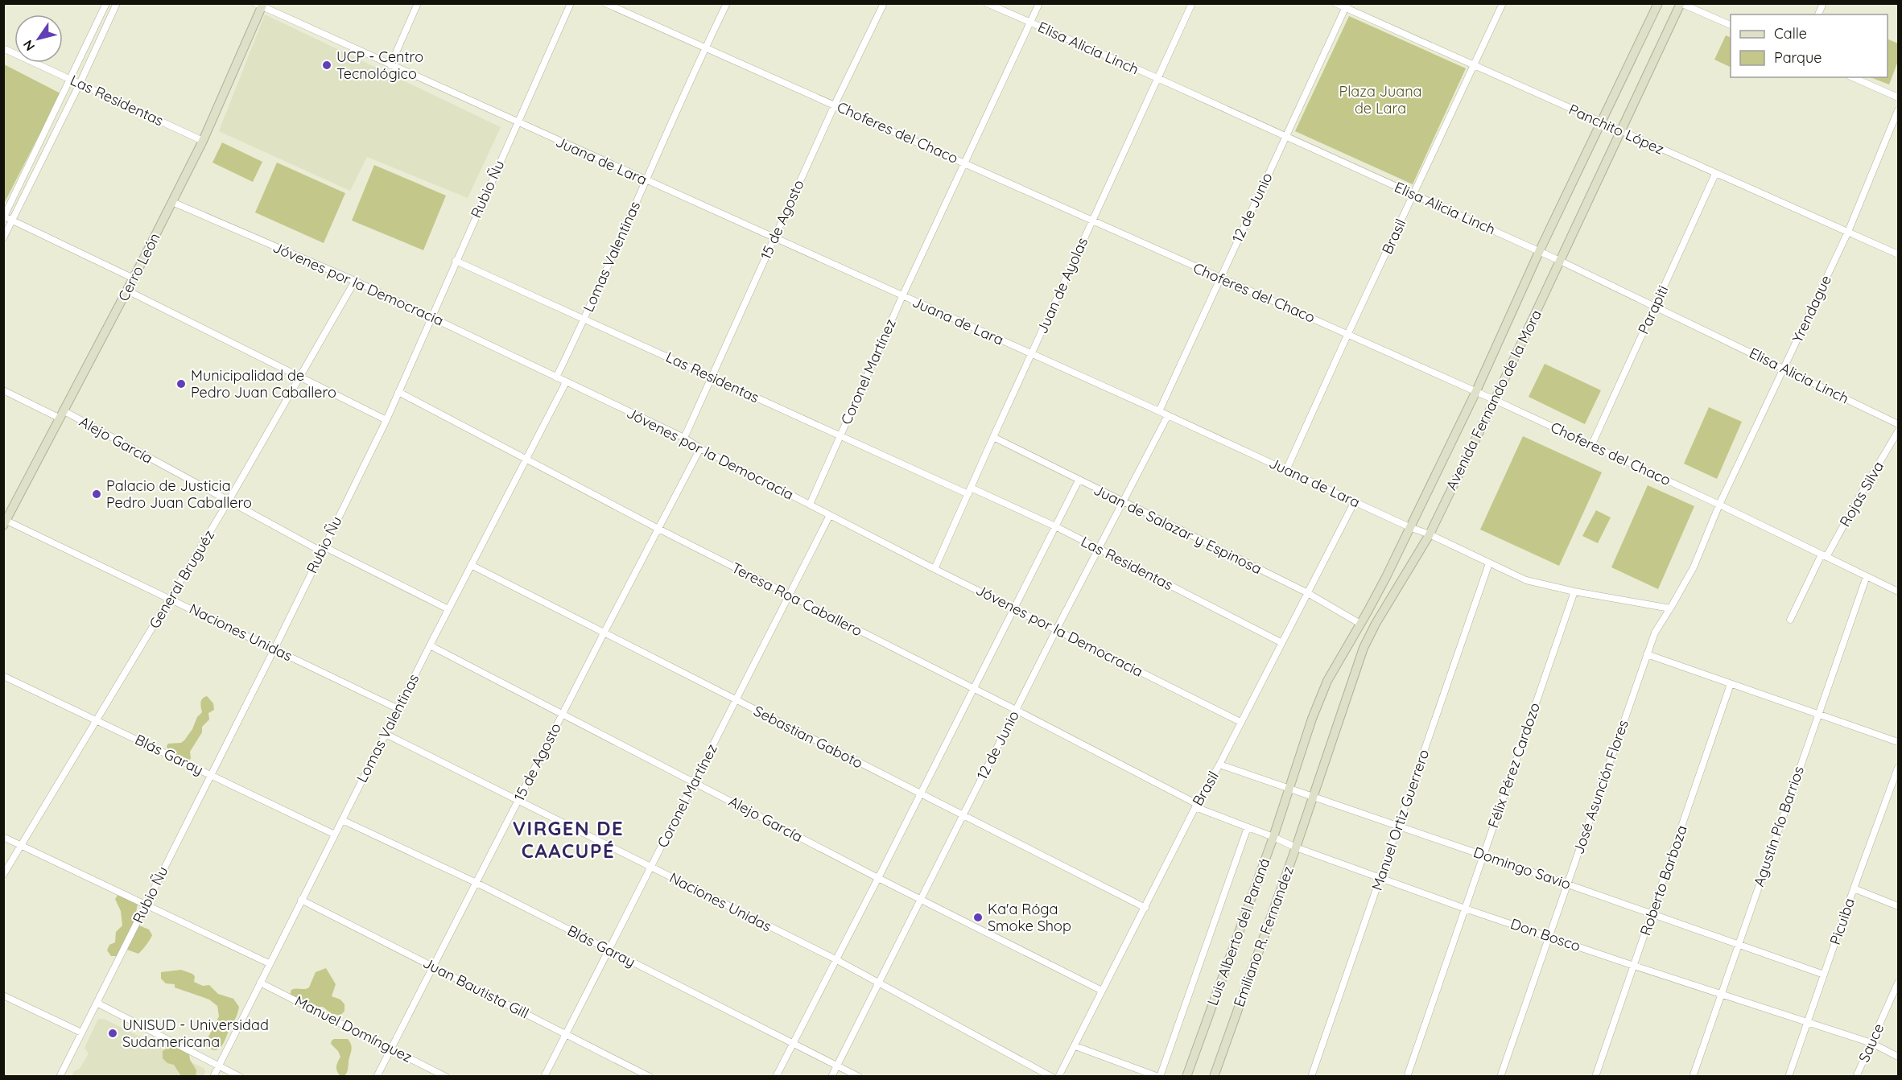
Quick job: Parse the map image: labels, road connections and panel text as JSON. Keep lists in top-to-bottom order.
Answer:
{
  "streets": {
    "main road": [
      "Cerro León",
      "Avenida Fernando de la Mora",
      "Luis Alberto del Paraná",
      "Emiliano R. Fernandez"
    ],
    "street": [
      "Elisa Alicia Linch",
      "Las Residentas",
      "Panchito López",
      "Choferes del Chaco",
      "Juana de Lara",
      "Rubio Ñu",
      "12 de Junio",
      "15 de Agosto",
      "Brasil",
      "Lomas Valentinas",
      "Jóvenes por la Democracia",
      "Juan de Ayolas",
      "Yrendague",
      "Parapiti",
      "Coronel Martínez",
      "Alejo García",
      "Rojas Silva",
      "Juan de Salazar y Espinosa",
      "General Bruguéz",
      "Teresa Roa Caballero",
      "Naciones Unidas",
      "Sebastian Gaboto",
      "Blás Garay",
      "Félix Pérez Cardozo",
      "José Asunción Flores",
      "Manuel Ortiz Guerrero",
      "Agustín Pío Barrios",
      "Domingo Savio",
      "Roberto Barboza",
      "Picuiba",
      "Don Bosco",
      "Juan Bautista Gill",
      "Manuel Domínguez",
      "Sauce"
    ]
  },
  "crossings": [
    ["Elisa Alicia Linch", "12 de Junio"],
    ["Elisa Alicia Linch", "Brasil"],
    ["Elisa Alicia Linch", "Juan de Ayolas"],
    ["Elisa Alicia Linch", "Yrendague"],
    ["Elisa Alicia Linch", "Parapiti"],
    ["Elisa Alicia Linch", "Coronel Martínez"],
    ["Elisa Alicia Linch", "Avenida Fernando de la Mora"],
    ["Las Residentas", "Rubio Ñu"],
    ["Las Residentas", "12 de Junio"],
    ["Las Residentas", "15 de Agosto"],
    ["Las Residentas", "Brasil"],
    ["Las Residentas", "Lomas Valentinas"],
    ["Las Residentas", "Cerro León"],
    ["Las Residentas", "Juan de Ayolas"],
    ["Las Residentas", "Coronel Martínez"],
    ["Panchito López", "12 de Junio"],
    ["Panchito López", "Brasil"],
    ["Panchito López", "Yrendague"],
    ["Panchito López", "Parapiti"],
    ["Panchito López", "Avenida Fernando de la Mora"],
    ["Choferes del Chaco", "12 de Junio"],
    ["Choferes del Chaco", "15 de Agosto"],
    ["Choferes del Chaco", "Brasil"],
    ["Choferes del Chaco", "Lomas Valentinas"],
    ["Choferes del Chaco", "Juan de Ayolas"],
    ["Choferes del Chaco", "Yrendague"],
    ["Choferes del Chaco", "Parapiti"],
    ["Choferes del Chaco", "Coronel Martínez"],
    ["Choferes del Chaco", "Avenida Fernando de la Mora"],
    ["Choferes del Chaco", "Rojas Silva"],
    ["Choferes del Chaco", "José Asunción Flores"],
    ["Choferes del Chaco", "Agustín Pío Barrios"],
    ["Juana de Lara", "Rubio Ñu"],
    ["Juana de Lara", "12 de Junio"],
    ["Juana de Lara", "15 de Agosto"],
    ["Juana de Lara", "Brasil"],
    ["Juana de Lara", "Lomas Valentinas"],
    ["Juana de Lara", "Cerro León"],
    ["Juana de Lara", "Juan de Ayolas"],
    ["Juana de Lara", "Coronel Martínez"],
    ["Juana de Lara", "Avenida Fernando de la Mora"],
    ["Juana de Lara", "Félix Pérez Cardozo"],
    ["Juana de Lara", "José Asunción Flores"],
    ["Juana de Lara", "Manuel Ortiz Guerrero"],
    ["Rubio Ñu", "Jóvenes por la Democracia"],
    ["Rubio Ñu", "Alejo García"],
    ["Rubio Ñu", "Teresa Roa Caballero"],
    ["Rubio Ñu", "Naciones Unidas"],
    ["Rubio Ñu", "Blás Garay"],
    ["12 de Junio", "Jóvenes por la Democracia"],
    ["12 de Junio", "Alejo García"],
    ["12 de Junio", "Juan de Salazar y Espinosa"],
    ["12 de Junio", "Teresa Roa Caballero"],
    ["12 de Junio", "Naciones Unidas"],
    ["12 de Junio", "Sebastian Gaboto"],
    ["12 de Junio", "Blás Garay"],
    ["15 de Agosto", "Jóvenes por la Democracia"],
    ["15 de Agosto", "Alejo García"],
    ["15 de Agosto", "Teresa Roa Caballero"],
    ["15 de Agosto", "Naciones Unidas"],
    ["15 de Agosto", "Sebastian Gaboto"],
    ["15 de Agosto", "Blás Garay"],
    ["15 de Agosto", "Juan Bautista Gill"],
    ["15 de Agosto", "Manuel Domínguez"],
    ["Brasil", "Jóvenes por la Democracia"],
    ["Brasil", "Alejo García"],
    ["Brasil", "Juan de Salazar y Espinosa"],
    ["Brasil", "Teresa Roa Caballero"],
    ["Brasil", "Sebastian Gaboto"],
    ["Brasil", "Domingo Savio"],
    ["Brasil", "Don Bosco"],
    ["Lomas Valentinas", "Jóvenes por la Democracia"],
    ["Lomas Valentinas", "Alejo García"],
    ["Lomas Valentinas", "Teresa Roa Caballero"],
    ["Lomas Valentinas", "Naciones Unidas"],
    ["Lomas Valentinas", "Sebastian Gaboto"],
    ["Lomas Valentinas", "Blás Garay"],
    ["Lomas Valentinas", "Juan Bautista Gill"],
    ["Lomas Valentinas", "Manuel Domínguez"],
    ["Cerro León", "Jóvenes por la Democracia"],
    ["Cerro León", "Alejo García"],
    ["Cerro León", "Naciones Unidas"],
    ["Jóvenes por la Democracia", "Juan de Ayolas"],
    ["Jóvenes por la Democracia", "Coronel Martínez"],
    ["Jóvenes por la Democracia", "General Bruguéz"],
    ["Juan de Ayolas", "Juan de Salazar y Espinosa"],
    ["Yrendague", "José Asunción Flores"],
    ["Coronel Martínez", "Alejo García"],
    ["Coronel Martínez", "Teresa Roa Caballero"],
    ["Coronel Martínez", "Naciones Unidas"],
    ["Coronel Martínez", "Sebastian Gaboto"],
    ["Coronel Martínez", "Blás Garay"],
    ["Coronel Martínez", "Juan Bautista Gill"],
    ["Avenida Fernando de la Mora", "Juan de Salazar y Espinosa"],
    ["Avenida Fernando de la Mora", "Domingo Savio"],
    ["Avenida Fernando de la Mora", "Luis Alberto del Paraná"],
    ["Avenida Fernando de la Mora", "Emiliano R. Fernandez"],
    ["Alejo García", "General Bruguéz"],
    ["General Bruguéz", "Naciones Unidas"],
    ["General Bruguéz", "Blás Garay"],
    ["Teresa Roa Caballero", "Don Bosco"],
    ["Félix Pérez Cardozo", "Domingo Savio"],
    ["Félix Pérez Cardozo", "Don Bosco"],
    ["José Asunción Flores", "Domingo Savio"],
    ["José Asunción Flores", "Don Bosco"],
    ["Manuel Ortiz Guerrero", "Domingo Savio"],
    ["Manuel Ortiz Guerrero", "Don Bosco"],
    ["Agustín Pío Barrios", "Domingo Savio"],
    ["Agustín Pío Barrios", "Don Bosco"],
    ["Domingo Savio", "Roberto Barboza"],
    ["Domingo Savio", "Picuiba"],
    ["Domingo Savio", "Luis Alberto del Paraná"],
    ["Domingo Savio", "Emiliano R. Fernandez"],
    ["Roberto Barboza", "Don Bosco"],
    ["Picuiba", "Don Bosco"],
    ["Luis Alberto del Paraná", "Don Bosco"],
    ["Don Bosco", "Emiliano R. Fernandez"],
    ["Don Bosco", "Sauce"]
  ],
  "districts": ["VIRGEN DE CAACUPÉ"],
  "parks": ["Plaza Juana de Lara"],
  "places": [
    "UCP - Centro Tecnológico",
    "Municipalidad de Pedro Juan Caballero",
    "Palacio de Justicia Pedro Juan Caballero",
    "Ka'a Róga Smoke Shop",
    "UNISUD - Universidad Sudamericana"
  ],
  "legend": ["Calle", "Parque"],
  "north": "bottom left"
}
